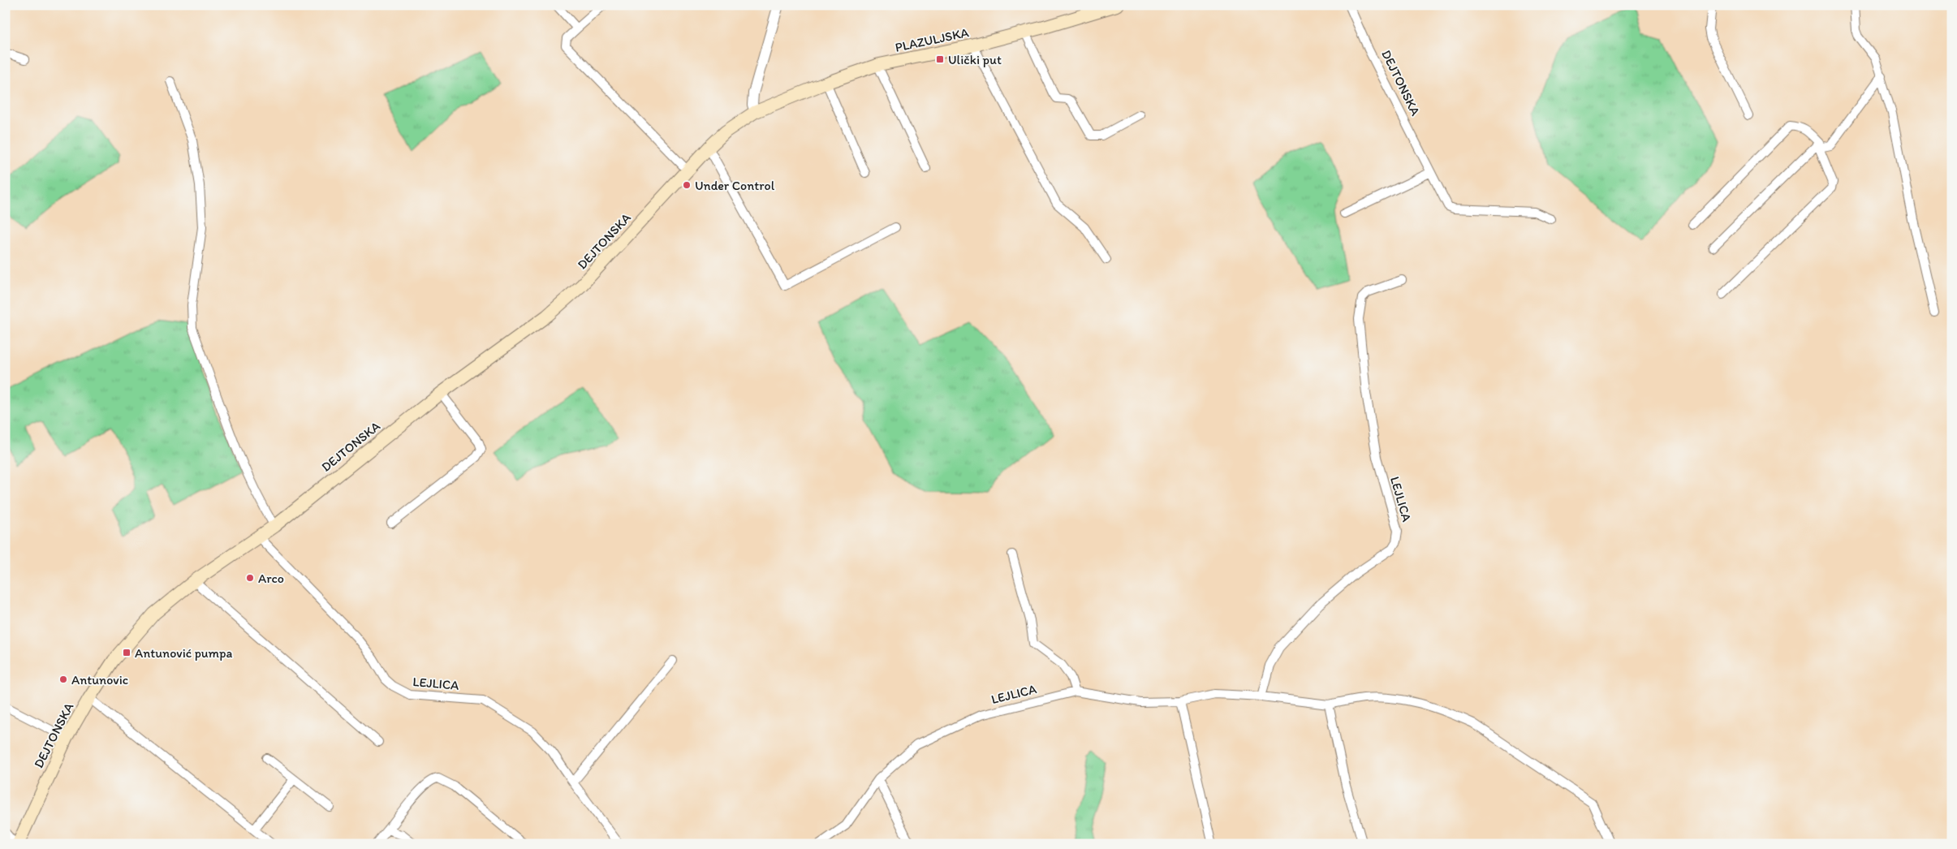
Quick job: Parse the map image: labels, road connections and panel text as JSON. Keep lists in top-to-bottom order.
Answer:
{
  "streets": {
    "main road": ["PLAZULJSKA", "DEJTONSKA"],
    "street": ["LEJLICA"]
  },
  "crossings": [
    ["PLAZULJSKA", "DEJTONSKA"],
    ["DEJTONSKA", "LEJLICA"]
  ],
  "places": {
    "transit": ["Ulički put", "Antunović pumpa"],
    "other": ["Under Control", "Arco", "Antunovic"]
  }
}
